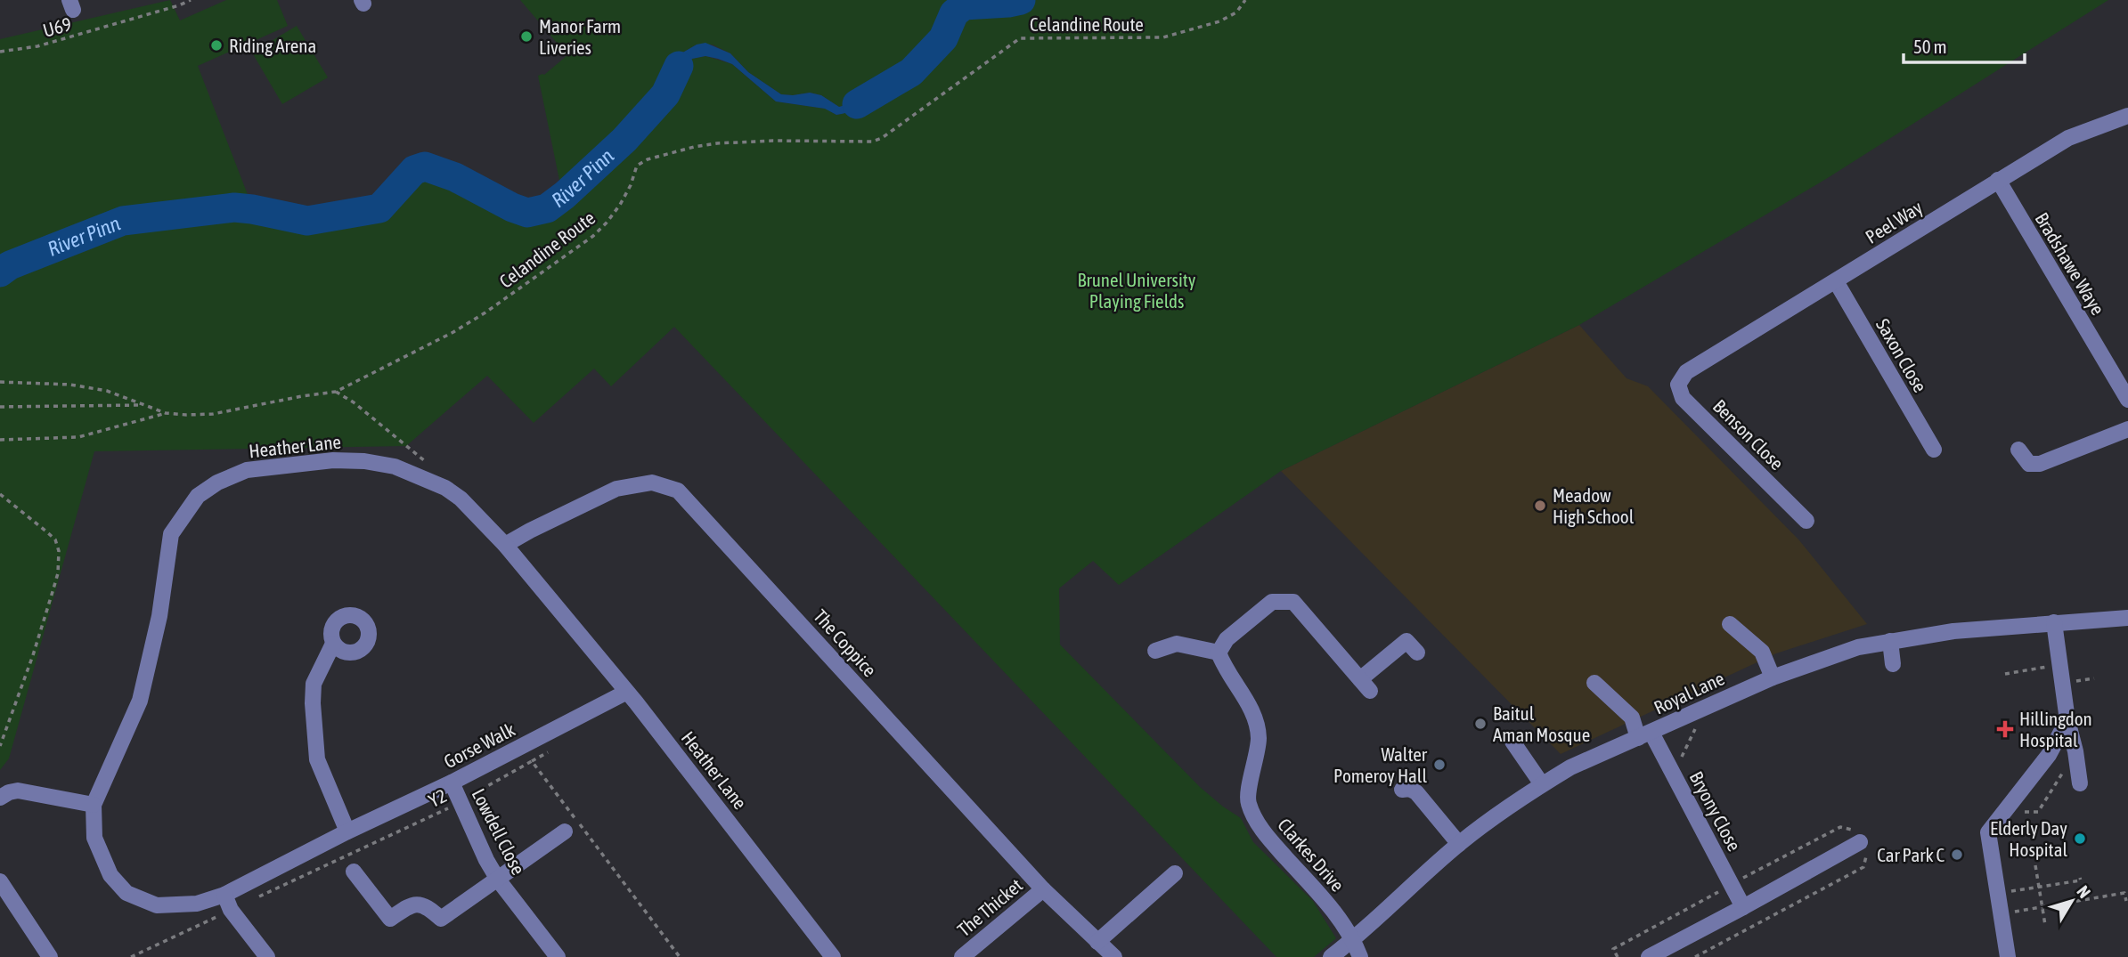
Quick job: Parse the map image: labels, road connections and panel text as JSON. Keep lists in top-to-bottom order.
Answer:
{
  "streets": {
    "street": [
      "Peel Way",
      "Bradshawe Waye",
      "Saxon Close",
      "Benson Close",
      "Heather Lane",
      "The Coppice",
      "Royal Lane",
      "Gorse Walk",
      "Bryony Close",
      "Lowdell Close",
      "Clarkes Drive",
      "The Thicket"
    ],
    "path": ["Celandine Route", "U69", "Y2"]
  },
  "crossings": [
    ["Peel Way", "Bradshawe Waye"],
    ["Peel Way", "Saxon Close"],
    ["Peel Way", "Benson Close"],
    ["Heather Lane", "The Coppice"],
    ["Heather Lane", "Gorse Walk"],
    ["The Coppice", "The Thicket"],
    ["Royal Lane", "Bryony Close"],
    ["Royal Lane", "Clarkes Drive"],
    ["Gorse Walk", "Lowdell Close"],
    ["Y2", "Lowdell Close"]
  ],
  "water": ["River Pinn"],
  "parks": ["Brunel University Playing Fields"],
  "places": {
    "other": [
      "Manor Farm Liveries",
      "Riding Arena",
      "Meadow High School",
      "Baitul Aman Mosque",
      "Walter Pomeroy Hall",
      "Elderly Day Hospital",
      "Car Park C"
    ],
    "health": ["Hillingdon Hospital"]
  },
  "scale_bar": "50 m",
  "north": "top right"
}
